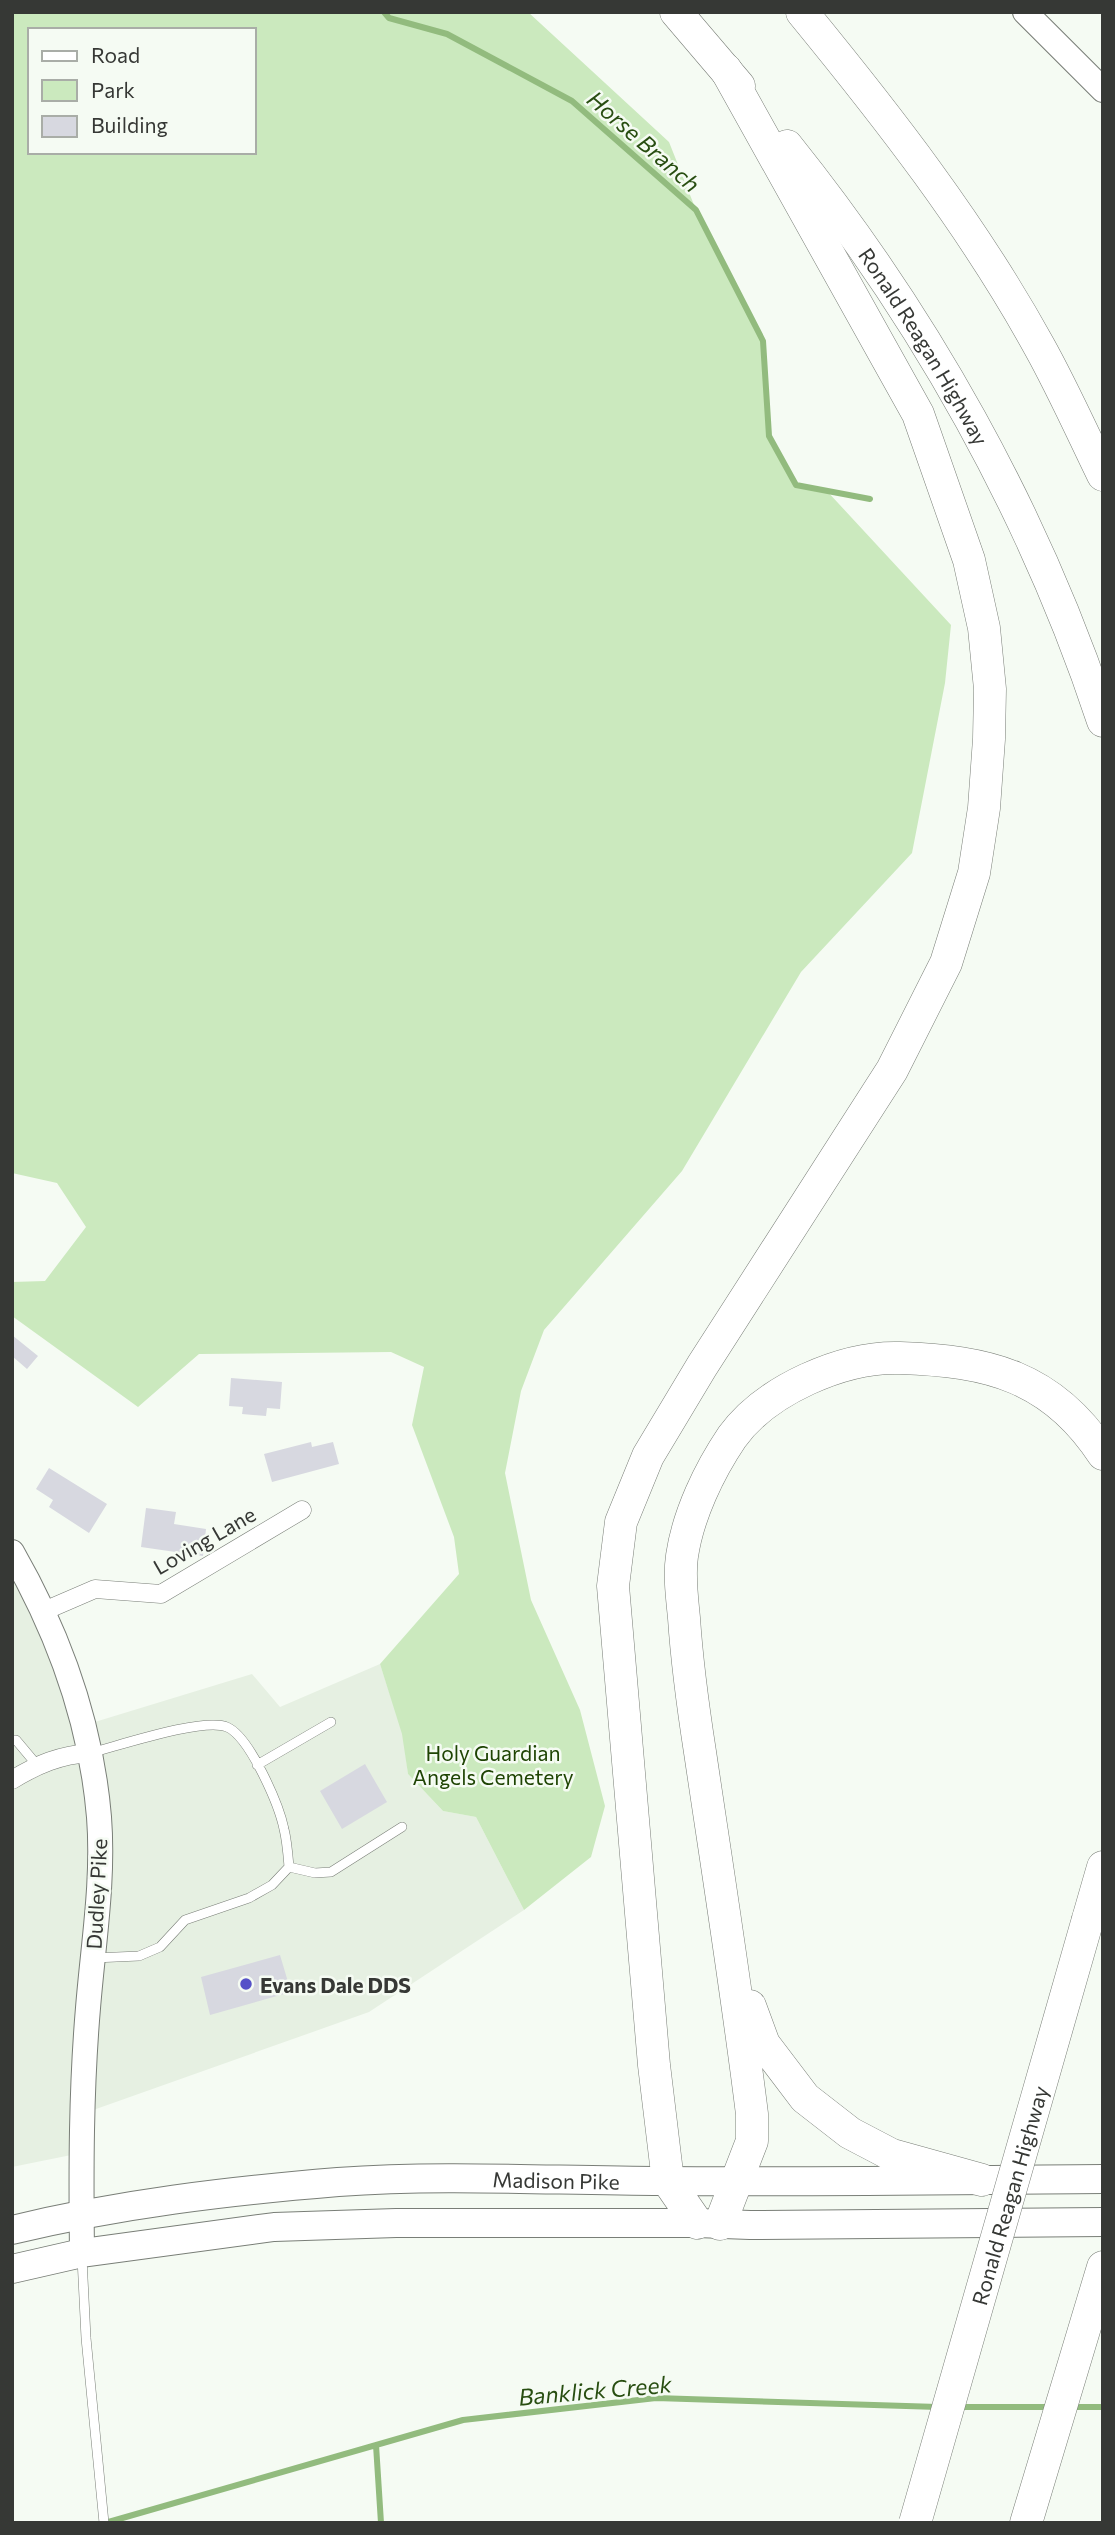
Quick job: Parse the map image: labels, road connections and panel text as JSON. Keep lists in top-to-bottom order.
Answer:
{
  "streets": {
    "highway": ["Ronald Reagan Highway"],
    "main road": ["Madison Pike"],
    "street": ["Loving Lane", "Dudley Pike"]
  },
  "crossings": [
    ["Loving Lane", "Dudley Pike"],
    ["Dudley Pike", "Madison Pike"]
  ],
  "water": ["Horse Branch", "Banklick Creek"],
  "parks": ["Holy Guardian Angels Cemetery"],
  "places": ["Evans Dale DDS"],
  "legend": ["Road", "Park", "Building"]
}
